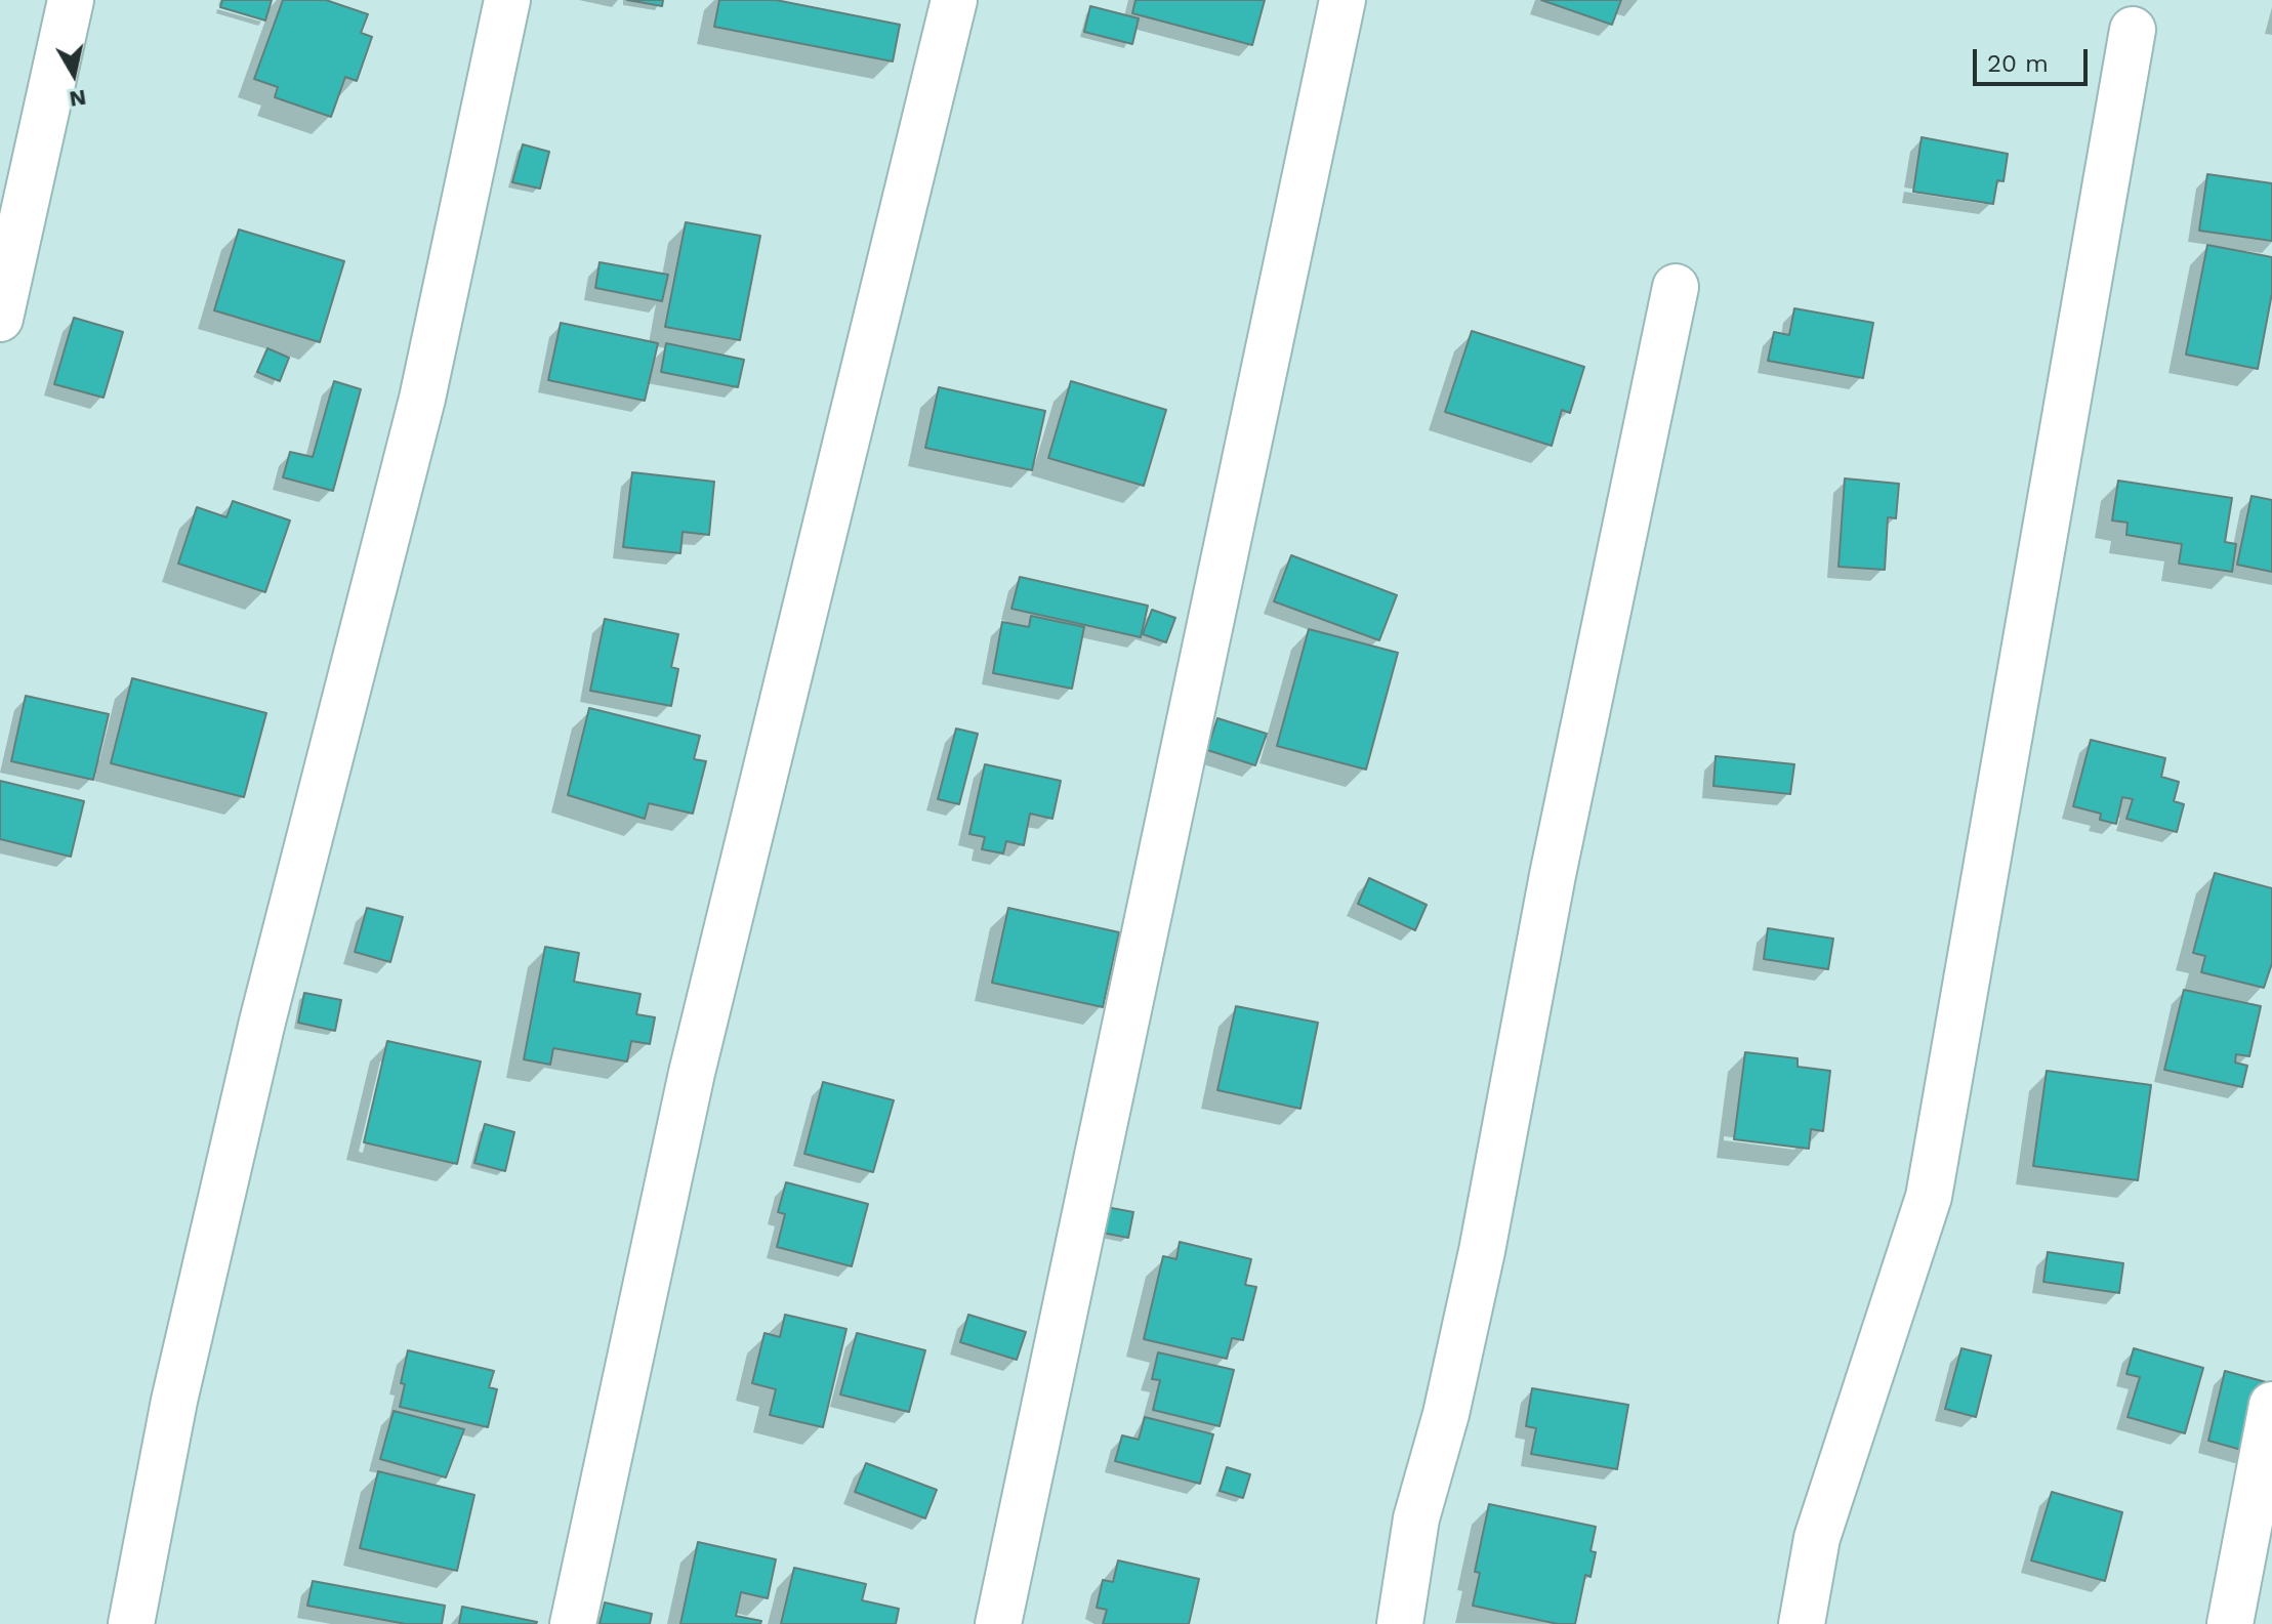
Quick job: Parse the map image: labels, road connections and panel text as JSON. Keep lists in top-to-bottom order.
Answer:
{
  "scale_bar": "20 m",
  "north": "bottom"
}
